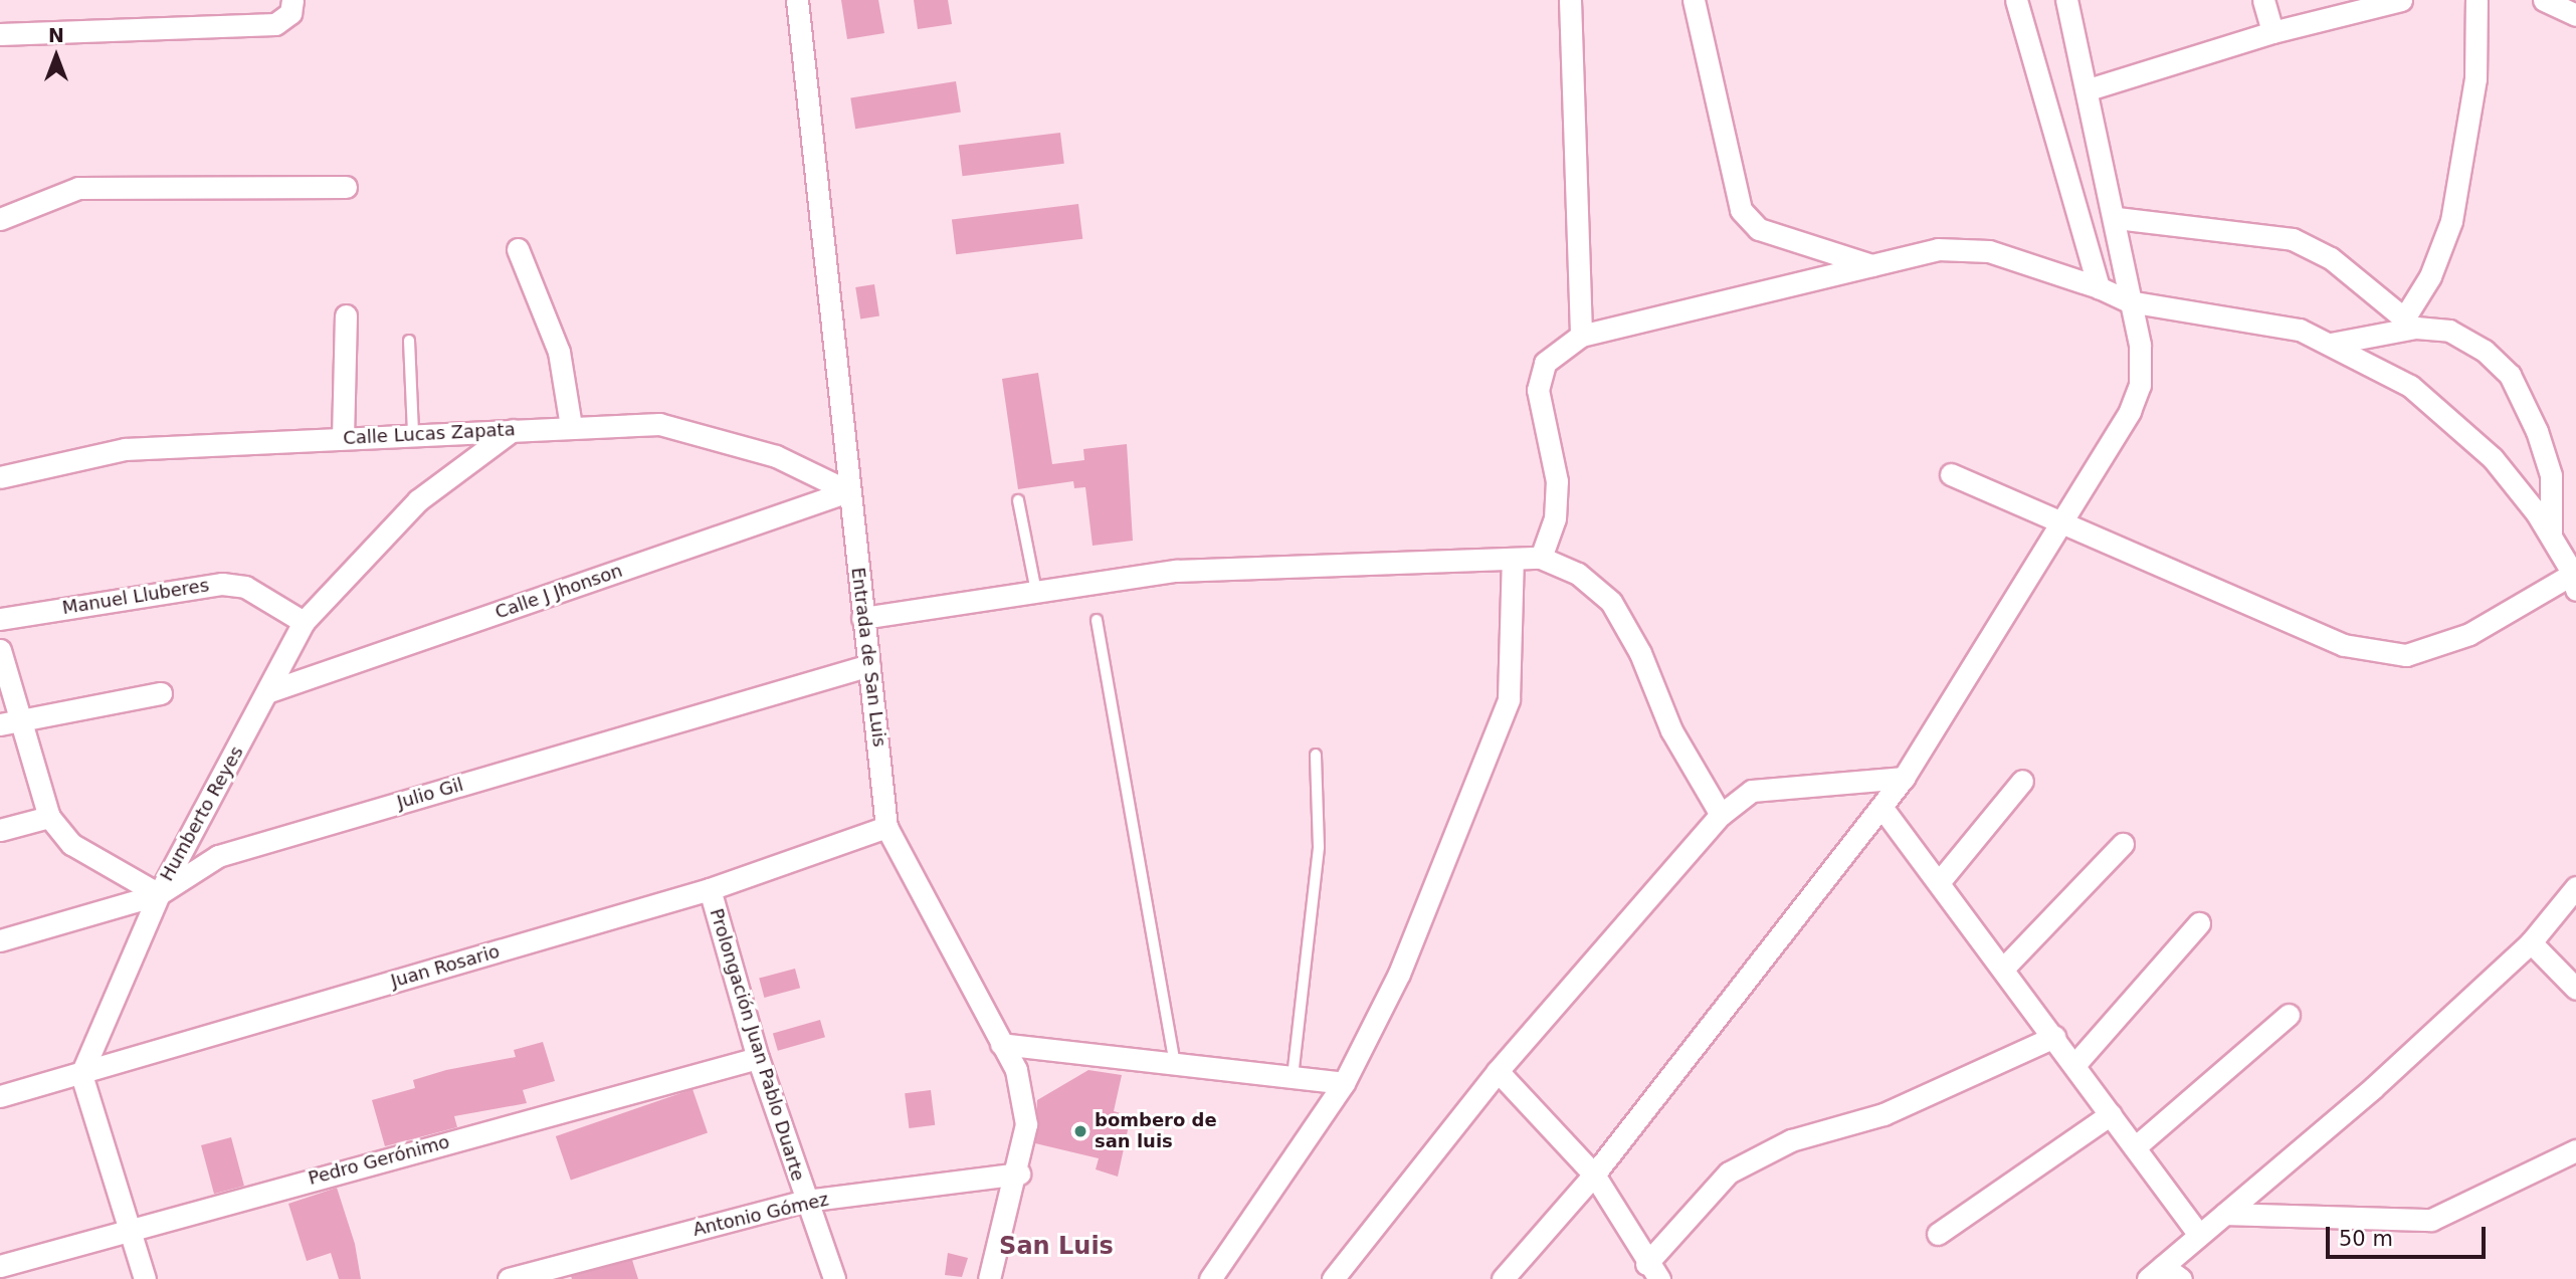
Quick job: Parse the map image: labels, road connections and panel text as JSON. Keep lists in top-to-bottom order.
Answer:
{
  "streets": {
    "street": [
      "Calle Lucas Zapata",
      "Calle J Jhonson",
      "Manuel Lluberes",
      "Entrada de San Luis",
      "Julio Gil",
      "Humberto Reyes",
      "Juan Rosario",
      "Prolongación Juan Pablo Duarte",
      "Pedro Gerónimo",
      "Antonio Gómez"
    ]
  },
  "crossings": [
    ["Calle Lucas Zapata", "Calle J Jhonson"],
    ["Calle Lucas Zapata", "Entrada de San Luis"],
    ["Calle Lucas Zapata", "Humberto Reyes"],
    ["Calle J Jhonson", "Entrada de San Luis"],
    ["Calle J Jhonson", "Humberto Reyes"],
    ["Manuel Lluberes", "Humberto Reyes"],
    ["Entrada de San Luis", "Julio Gil"],
    ["Entrada de San Luis", "Juan Rosario"],
    ["Entrada de San Luis", "Antonio Gómez"],
    ["Julio Gil", "Humberto Reyes"],
    ["Humberto Reyes", "Juan Rosario"],
    ["Juan Rosario", "Prolongación Juan Pablo Duarte"],
    ["Prolongación Juan Pablo Duarte", "Pedro Gerónimo"],
    ["Prolongación Juan Pablo Duarte", "Antonio Gómez"]
  ],
  "districts": ["San Luis"],
  "places": ["bombero de san luis"],
  "scale_bar": "50 m",
  "north": "top"
}
